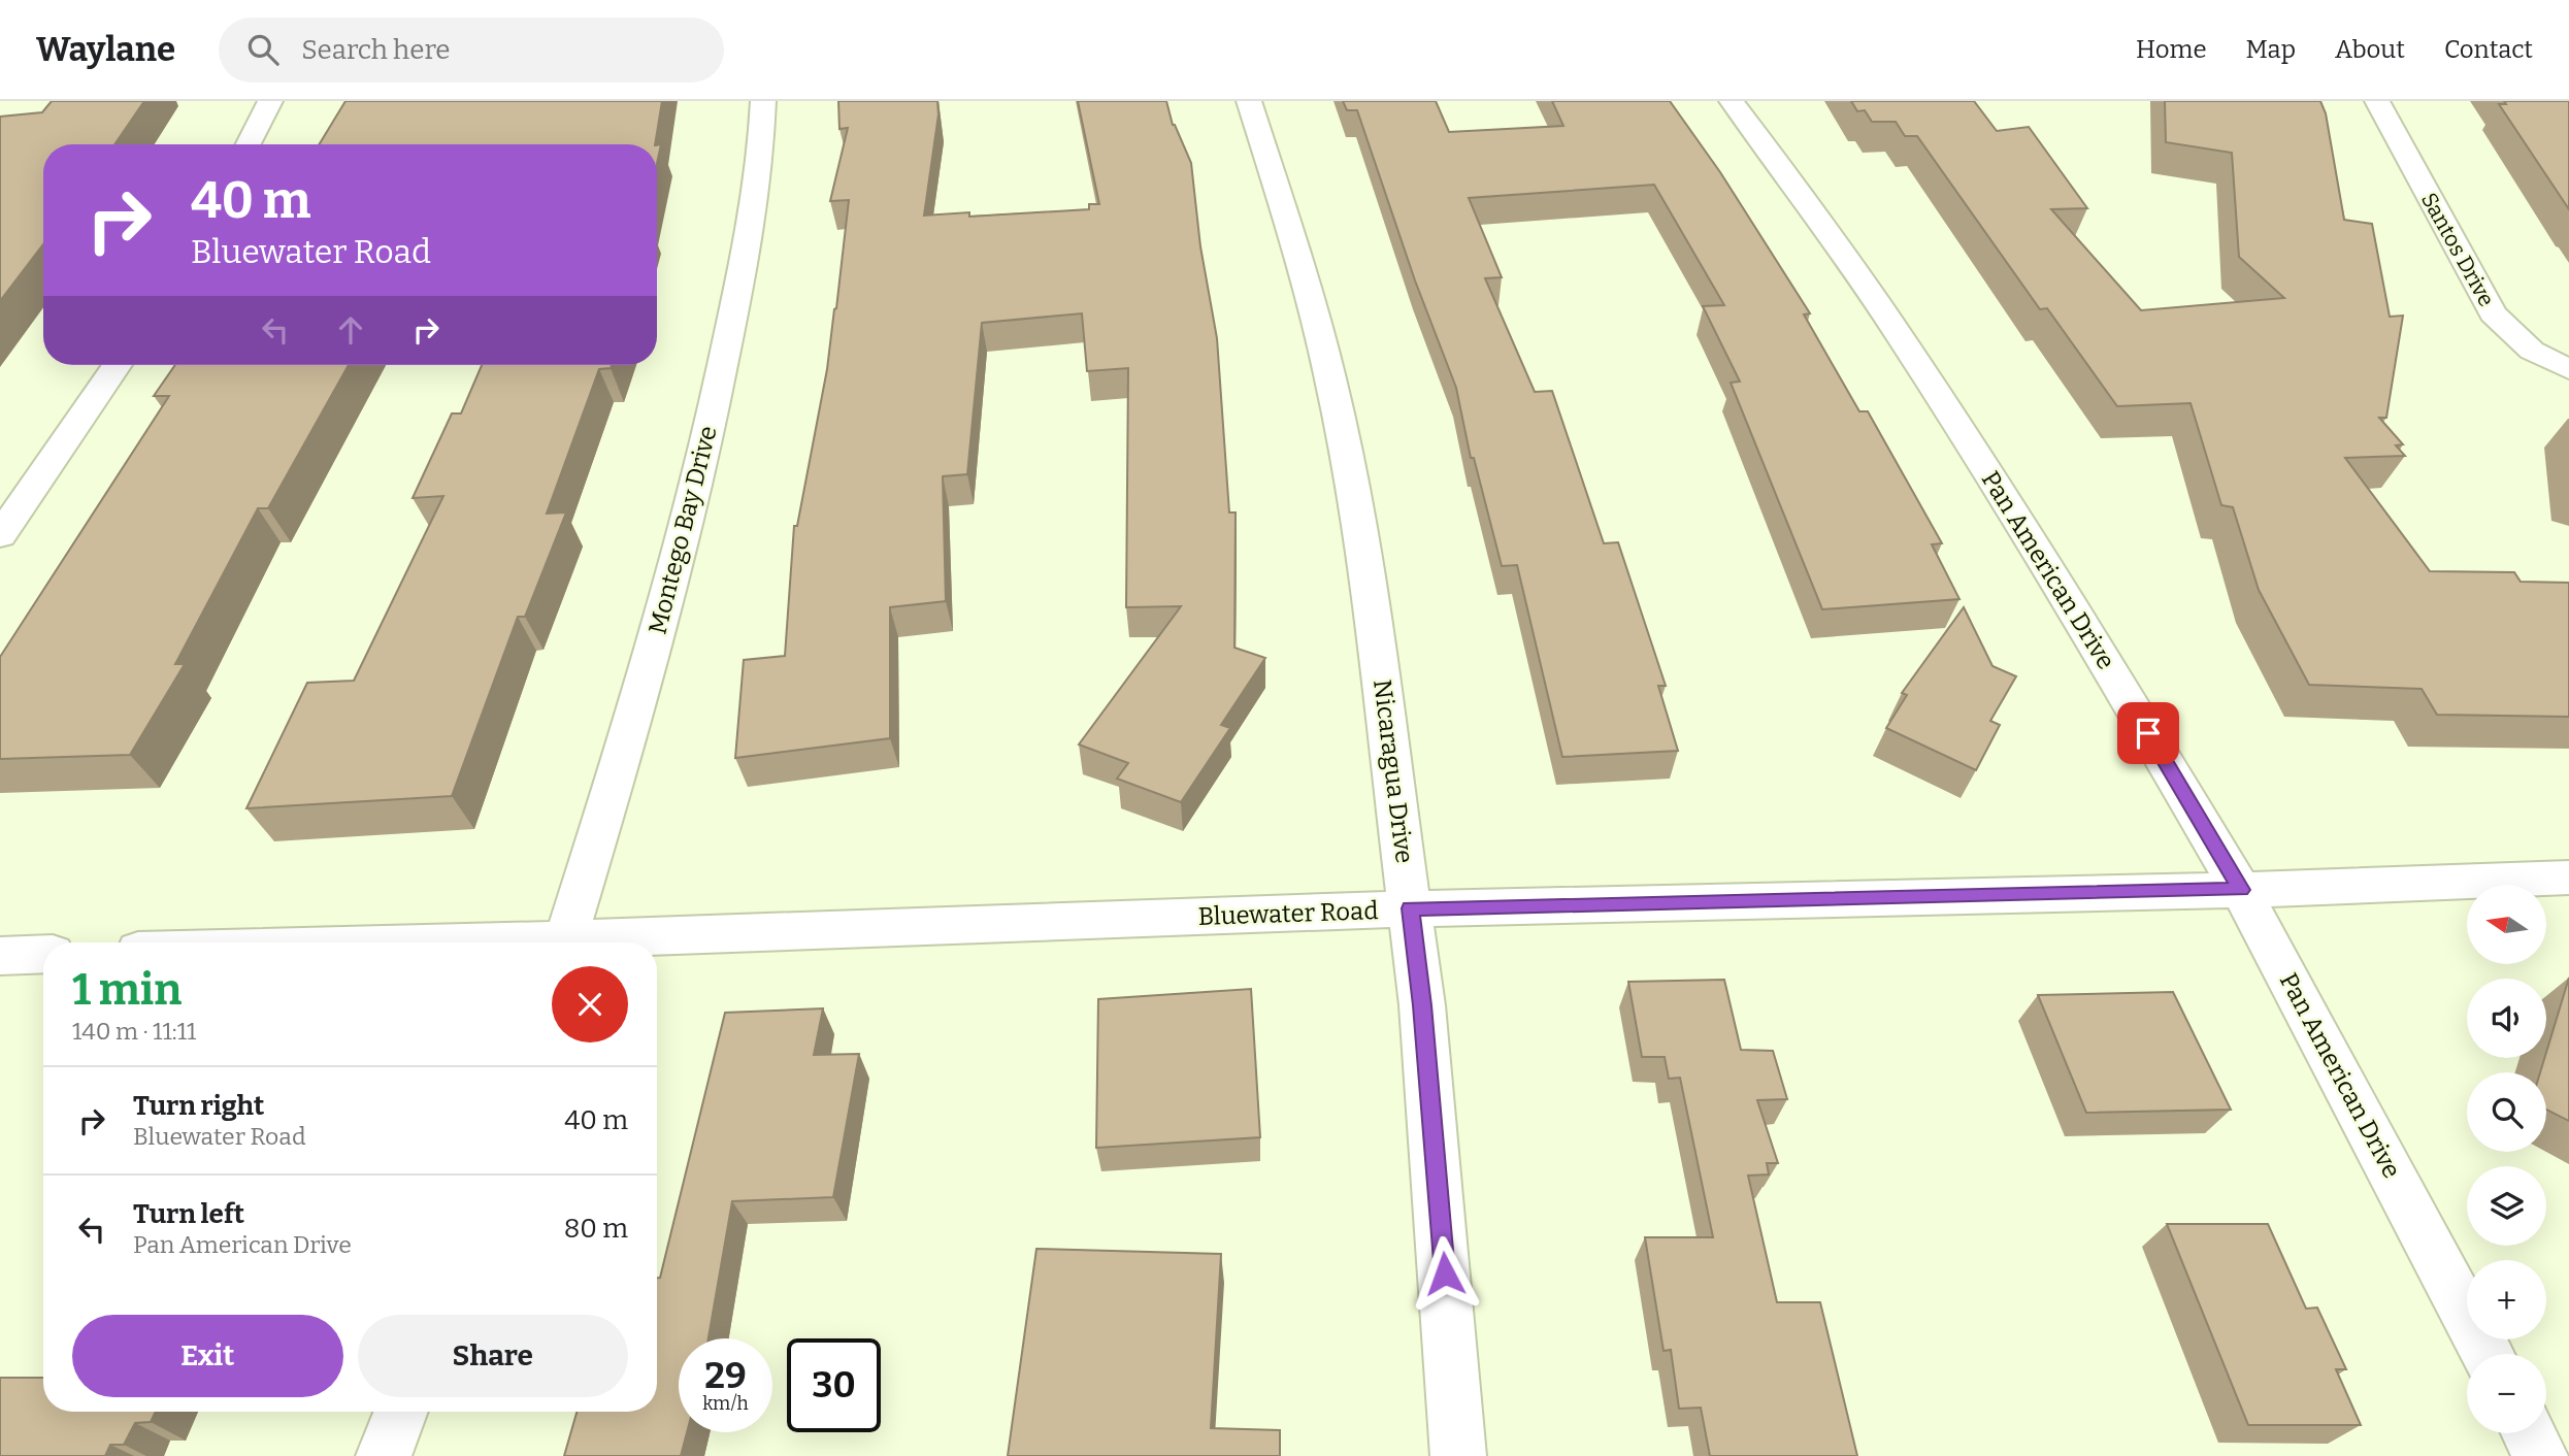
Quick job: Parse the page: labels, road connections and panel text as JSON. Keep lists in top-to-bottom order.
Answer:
{
  "streets": {
    "street": [
      "Santos Drive",
      "Montego Bay Drive",
      "Pan American Drive",
      "Nicaragua Drive",
      "Bluewater Road"
    ]
  },
  "crossings": [
    ["Pan American Drive", "Bluewater Road"],
    ["Nicaragua Drive", "Bluewater Road"]
  ],
  "north": "left",
  "page": {
    "header": "Waylane",
    "search": "Search here",
    "nav": [
      "Home",
      "Map",
      "About",
      "Contact"
    ],
    "turn": ["40 m", "Bluewater Road"],
    "map_buttons": ["+", "−"],
    "heading": ["1 min", "140 m · 11:11"],
    "list": [
      {
        "name": "Turn right",
        "note": "Bluewater Road",
        "value": "40 m"
      },
      {
        "name": "Turn left",
        "note": "Pan American Drive",
        "value": "80 m"
      }
    ],
    "buttons": ["Exit", "Share"],
    "speed": "29 km/h",
    "limit": "30"
  }
}
